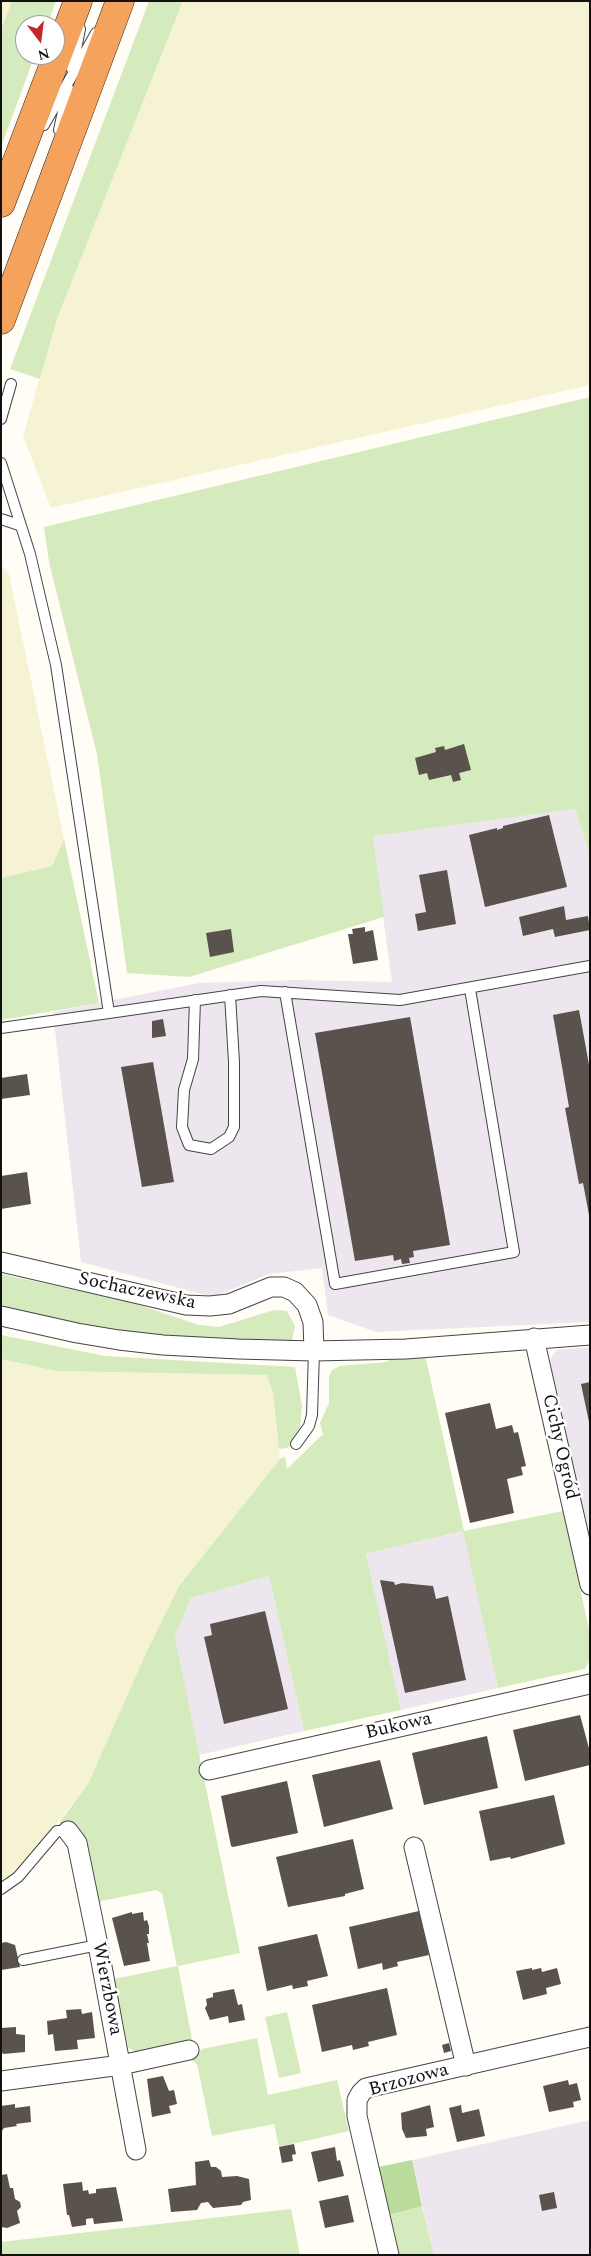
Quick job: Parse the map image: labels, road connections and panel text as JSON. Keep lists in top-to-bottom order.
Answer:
{
  "streets": {
    "street": [
      "Sochaczewska",
      "Cichy Ogród",
      "Bukowa",
      "Wierzbowa",
      "Brzozowa"
    ]
  },
  "north": "bottom"
}
